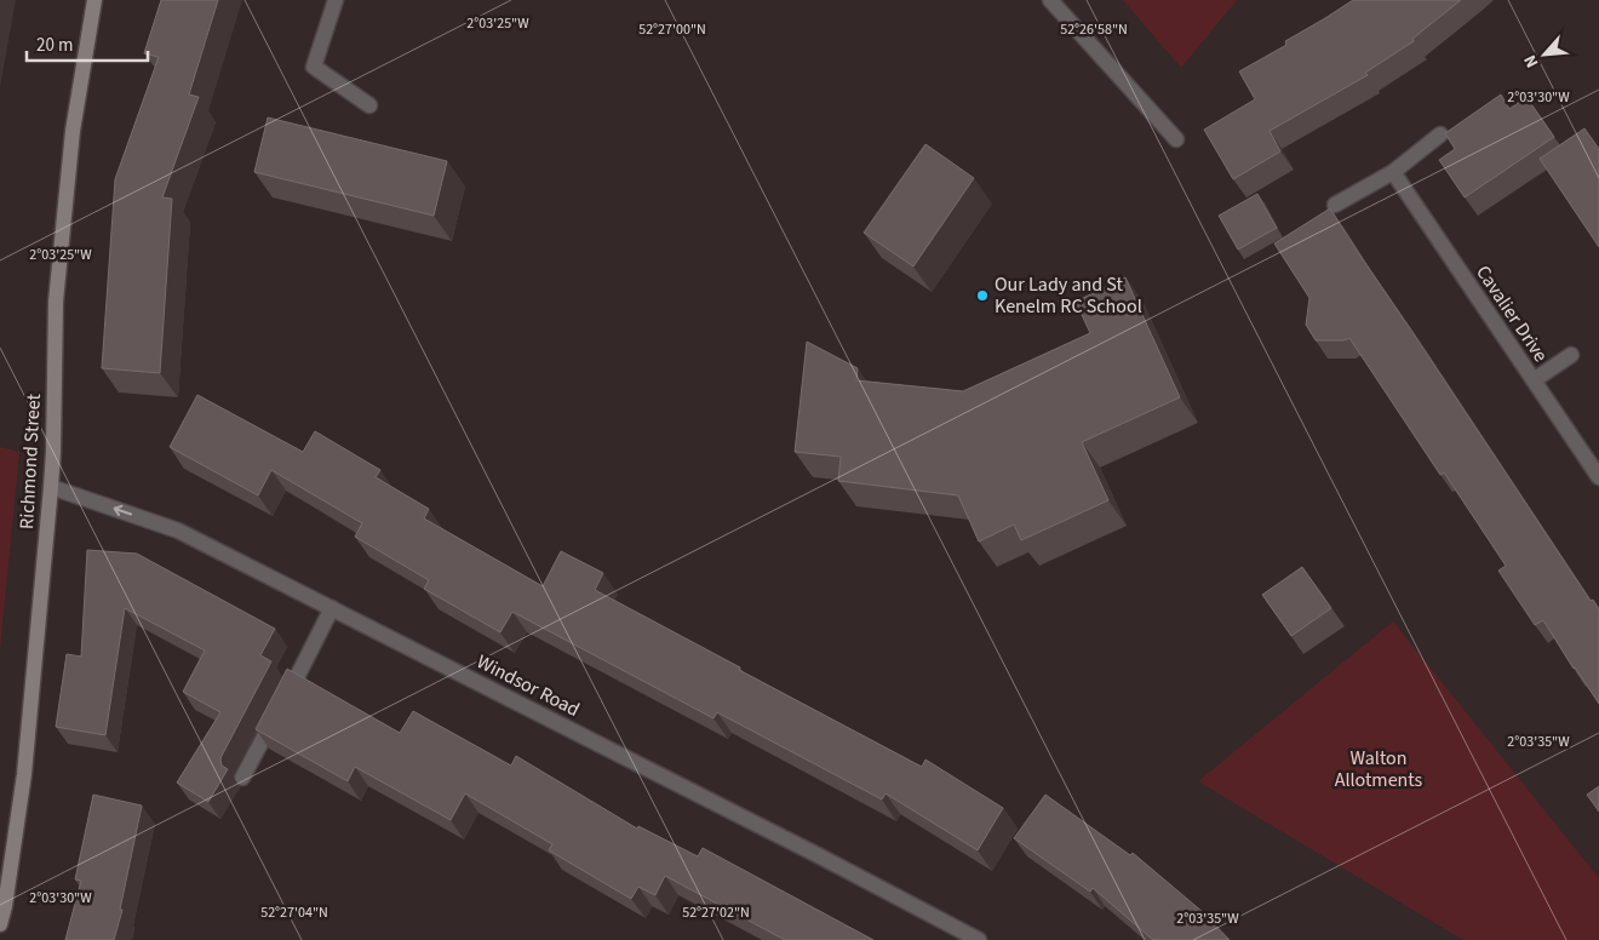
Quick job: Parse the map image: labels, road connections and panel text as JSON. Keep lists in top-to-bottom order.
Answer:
{
  "streets": {
    "street": ["Cavalier Drive", "Richmond Street", "Windsor Road"]
  },
  "crossings": [
    ["Richmond Street", "Windsor Road"]
  ],
  "parks": ["Walton Allotments"],
  "places": ["Our Lady and St Kenelm RC School"],
  "scale_bar": "20 m",
  "north": "bottom left",
  "coordinates": [
    "2°03'25\"W",
    "52°27'00\"N",
    "52°26'58\"N",
    "2°03'30\"W",
    "2°03'35\"W",
    "52°27'04\"N",
    "52°27'02\"N"
  ]
}
